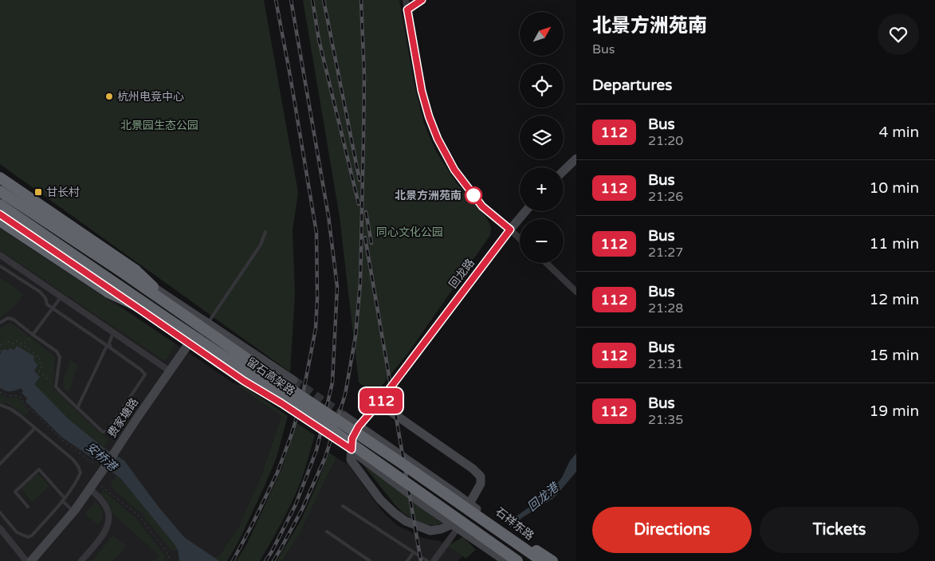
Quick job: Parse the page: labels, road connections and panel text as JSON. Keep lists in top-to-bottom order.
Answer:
{
  "streets": {
    "highway": ["留石高架路"],
    "main road": ["回龙路", "费家塘路", "石祥东路"]
  },
  "crossings": [
    ["回龙路", "石祥东路"],
    ["留石高架路", "石祥东路"]
  ],
  "water": ["安桥港", "回龙港"],
  "parks": ["北景园生态公园", "同心文化公园"],
  "places": {
    "other": ["杭州电竞中心", "北景方洲苑南"],
    "transit": ["甘长村"]
  },
  "lines": ["bus line 112"],
  "north": "top right",
  "page": {
    "on_map": "112",
    "heading": [
      ["北景方洲苑南", "Bus"],
      "Departures"
    ],
    "map_buttons": ["+", "−"],
    "list": [
      {
        "mark": "112",
        "name": "Bus",
        "note": "21:20",
        "value": "4 min"
      },
      {
        "mark": "112",
        "name": "Bus",
        "note": "21:26",
        "value": "10 min"
      },
      {
        "mark": "112",
        "name": "Bus",
        "note": "21:27",
        "value": "11 min"
      },
      {
        "mark": "112",
        "name": "Bus",
        "note": "21:28",
        "value": "12 min"
      },
      {
        "mark": "112",
        "name": "Bus",
        "note": "21:31",
        "value": "15 min"
      },
      {
        "mark": "112",
        "name": "Bus",
        "note": "21:35",
        "value": "19 min"
      }
    ],
    "buttons": ["Directions", "Tickets"]
  }
}
